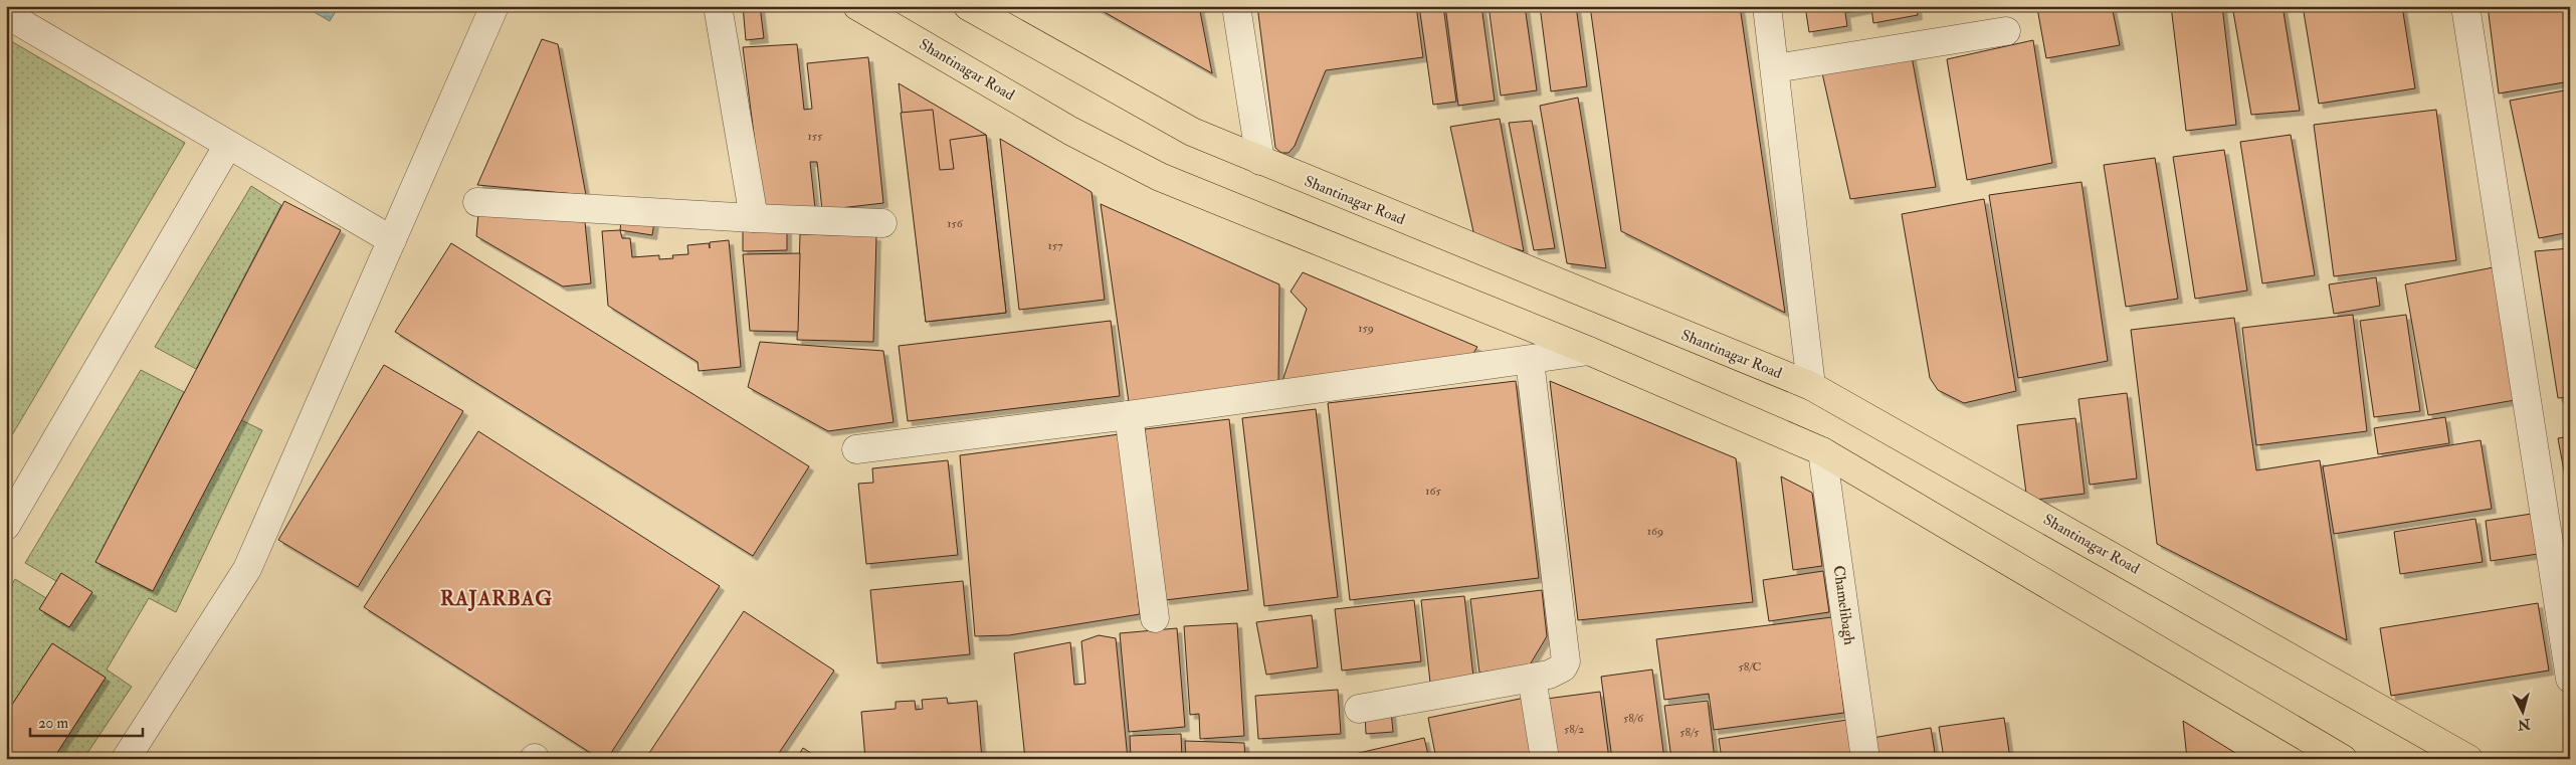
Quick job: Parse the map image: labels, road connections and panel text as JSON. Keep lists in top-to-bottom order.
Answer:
{
  "streets": {
    "main road": ["Shantinagar Road"],
    "street": ["Chamelibagh"]
  },
  "crossings": [
    ["Shantinagar Road", "Chamelibagh"]
  ],
  "districts": ["RAJARBAG"],
  "house_numbers": [
    "155",
    "156",
    "157",
    "159",
    "165",
    "169",
    "58/C",
    "58/6",
    "58/2",
    "58/5"
  ],
  "scale_bar": "20 m",
  "north": "bottom"
}
